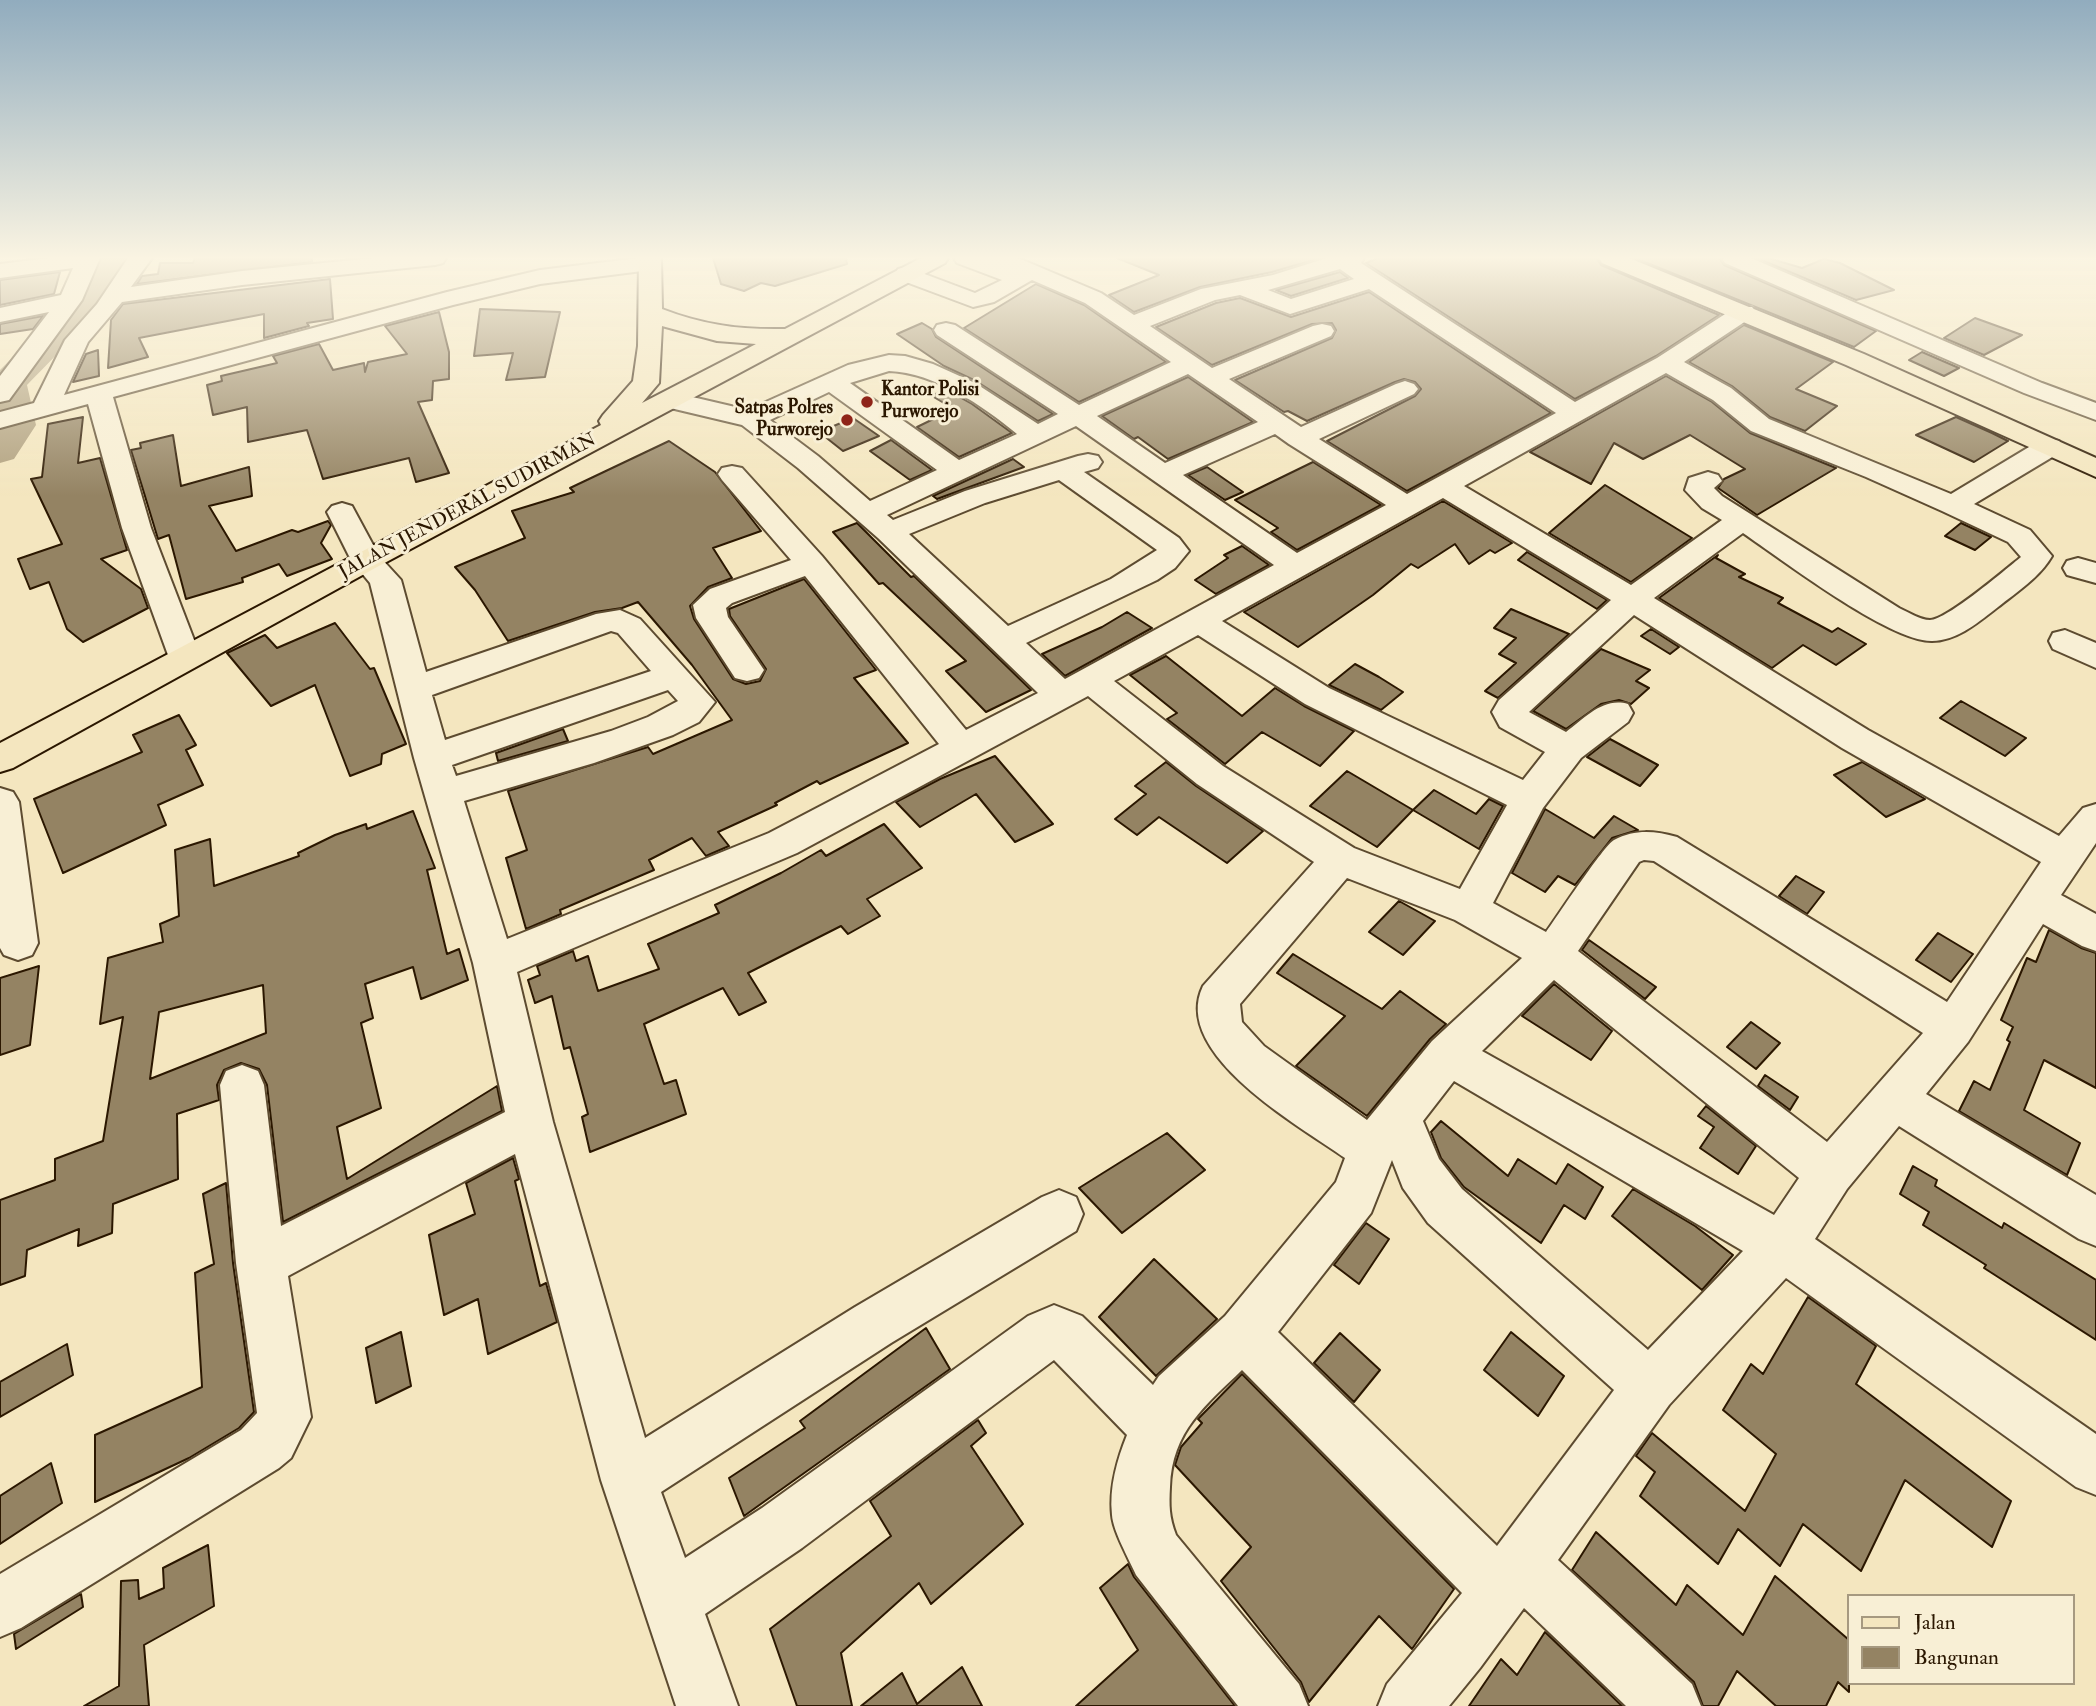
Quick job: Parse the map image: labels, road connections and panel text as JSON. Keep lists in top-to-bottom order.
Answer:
{
  "streets": {
    "main road": ["JALAN JENDERAL SUDIRMAN"]
  },
  "places": ["Kantor Polisi Purworejo", "Satpas Polres Purworejo"],
  "legend": ["Jalan", "Bangunan"]
}
